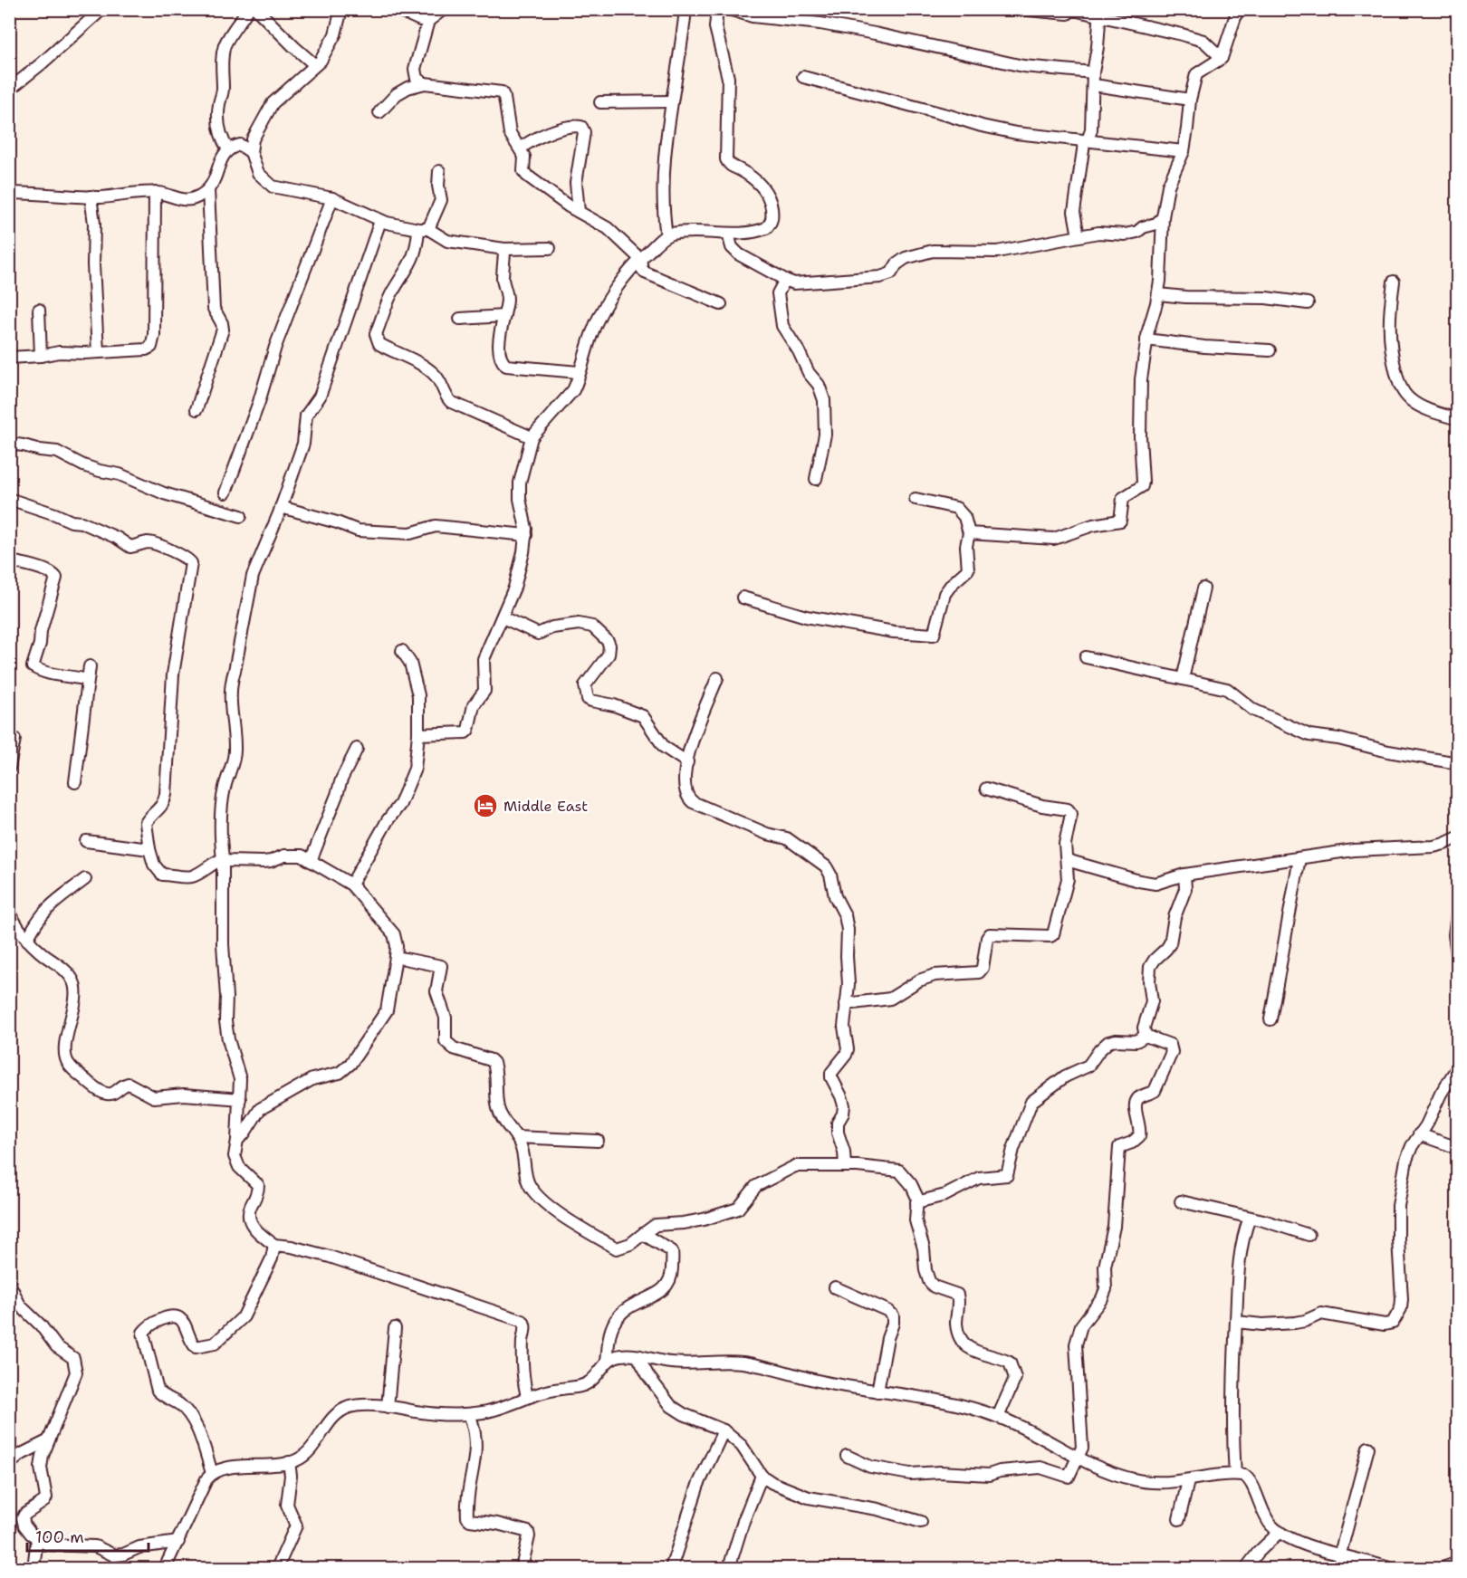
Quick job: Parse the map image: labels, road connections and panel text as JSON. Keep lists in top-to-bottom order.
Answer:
{
  "places": {
    "hotel": ["Middle East"]
  },
  "scale_bar": "100 m"
}
